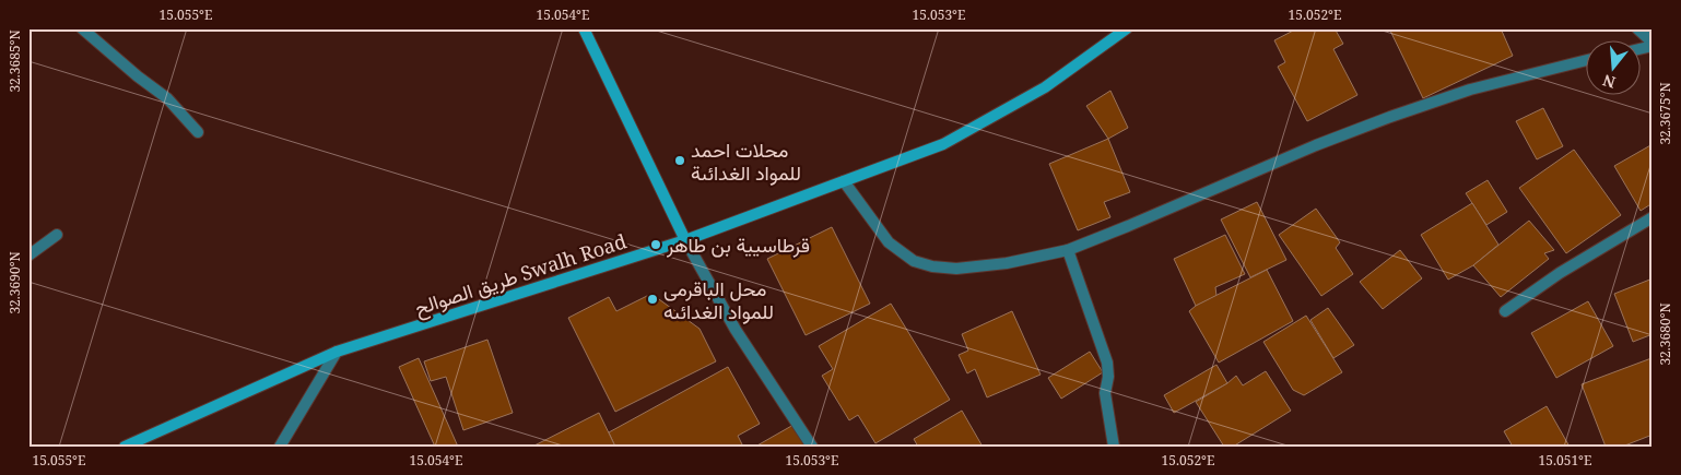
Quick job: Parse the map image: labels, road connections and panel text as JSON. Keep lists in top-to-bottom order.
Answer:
{
  "streets": {
    "street": ["طريق الصوالح Swalh Road"]
  },
  "places": ["محلات احمد للمواد الغدائىة", "قرطاسيية بن طاهر", "محل الباقرمى للمواد الغدائىه"],
  "north": "bottom",
  "coordinates": [
    "15.055°E",
    "15.054°E",
    "15.053°E",
    "15.052°E",
    "32.3685°N",
    "32.3675°N",
    "32.3690°N",
    "32.3680°N",
    "15.051°E"
  ]
}
